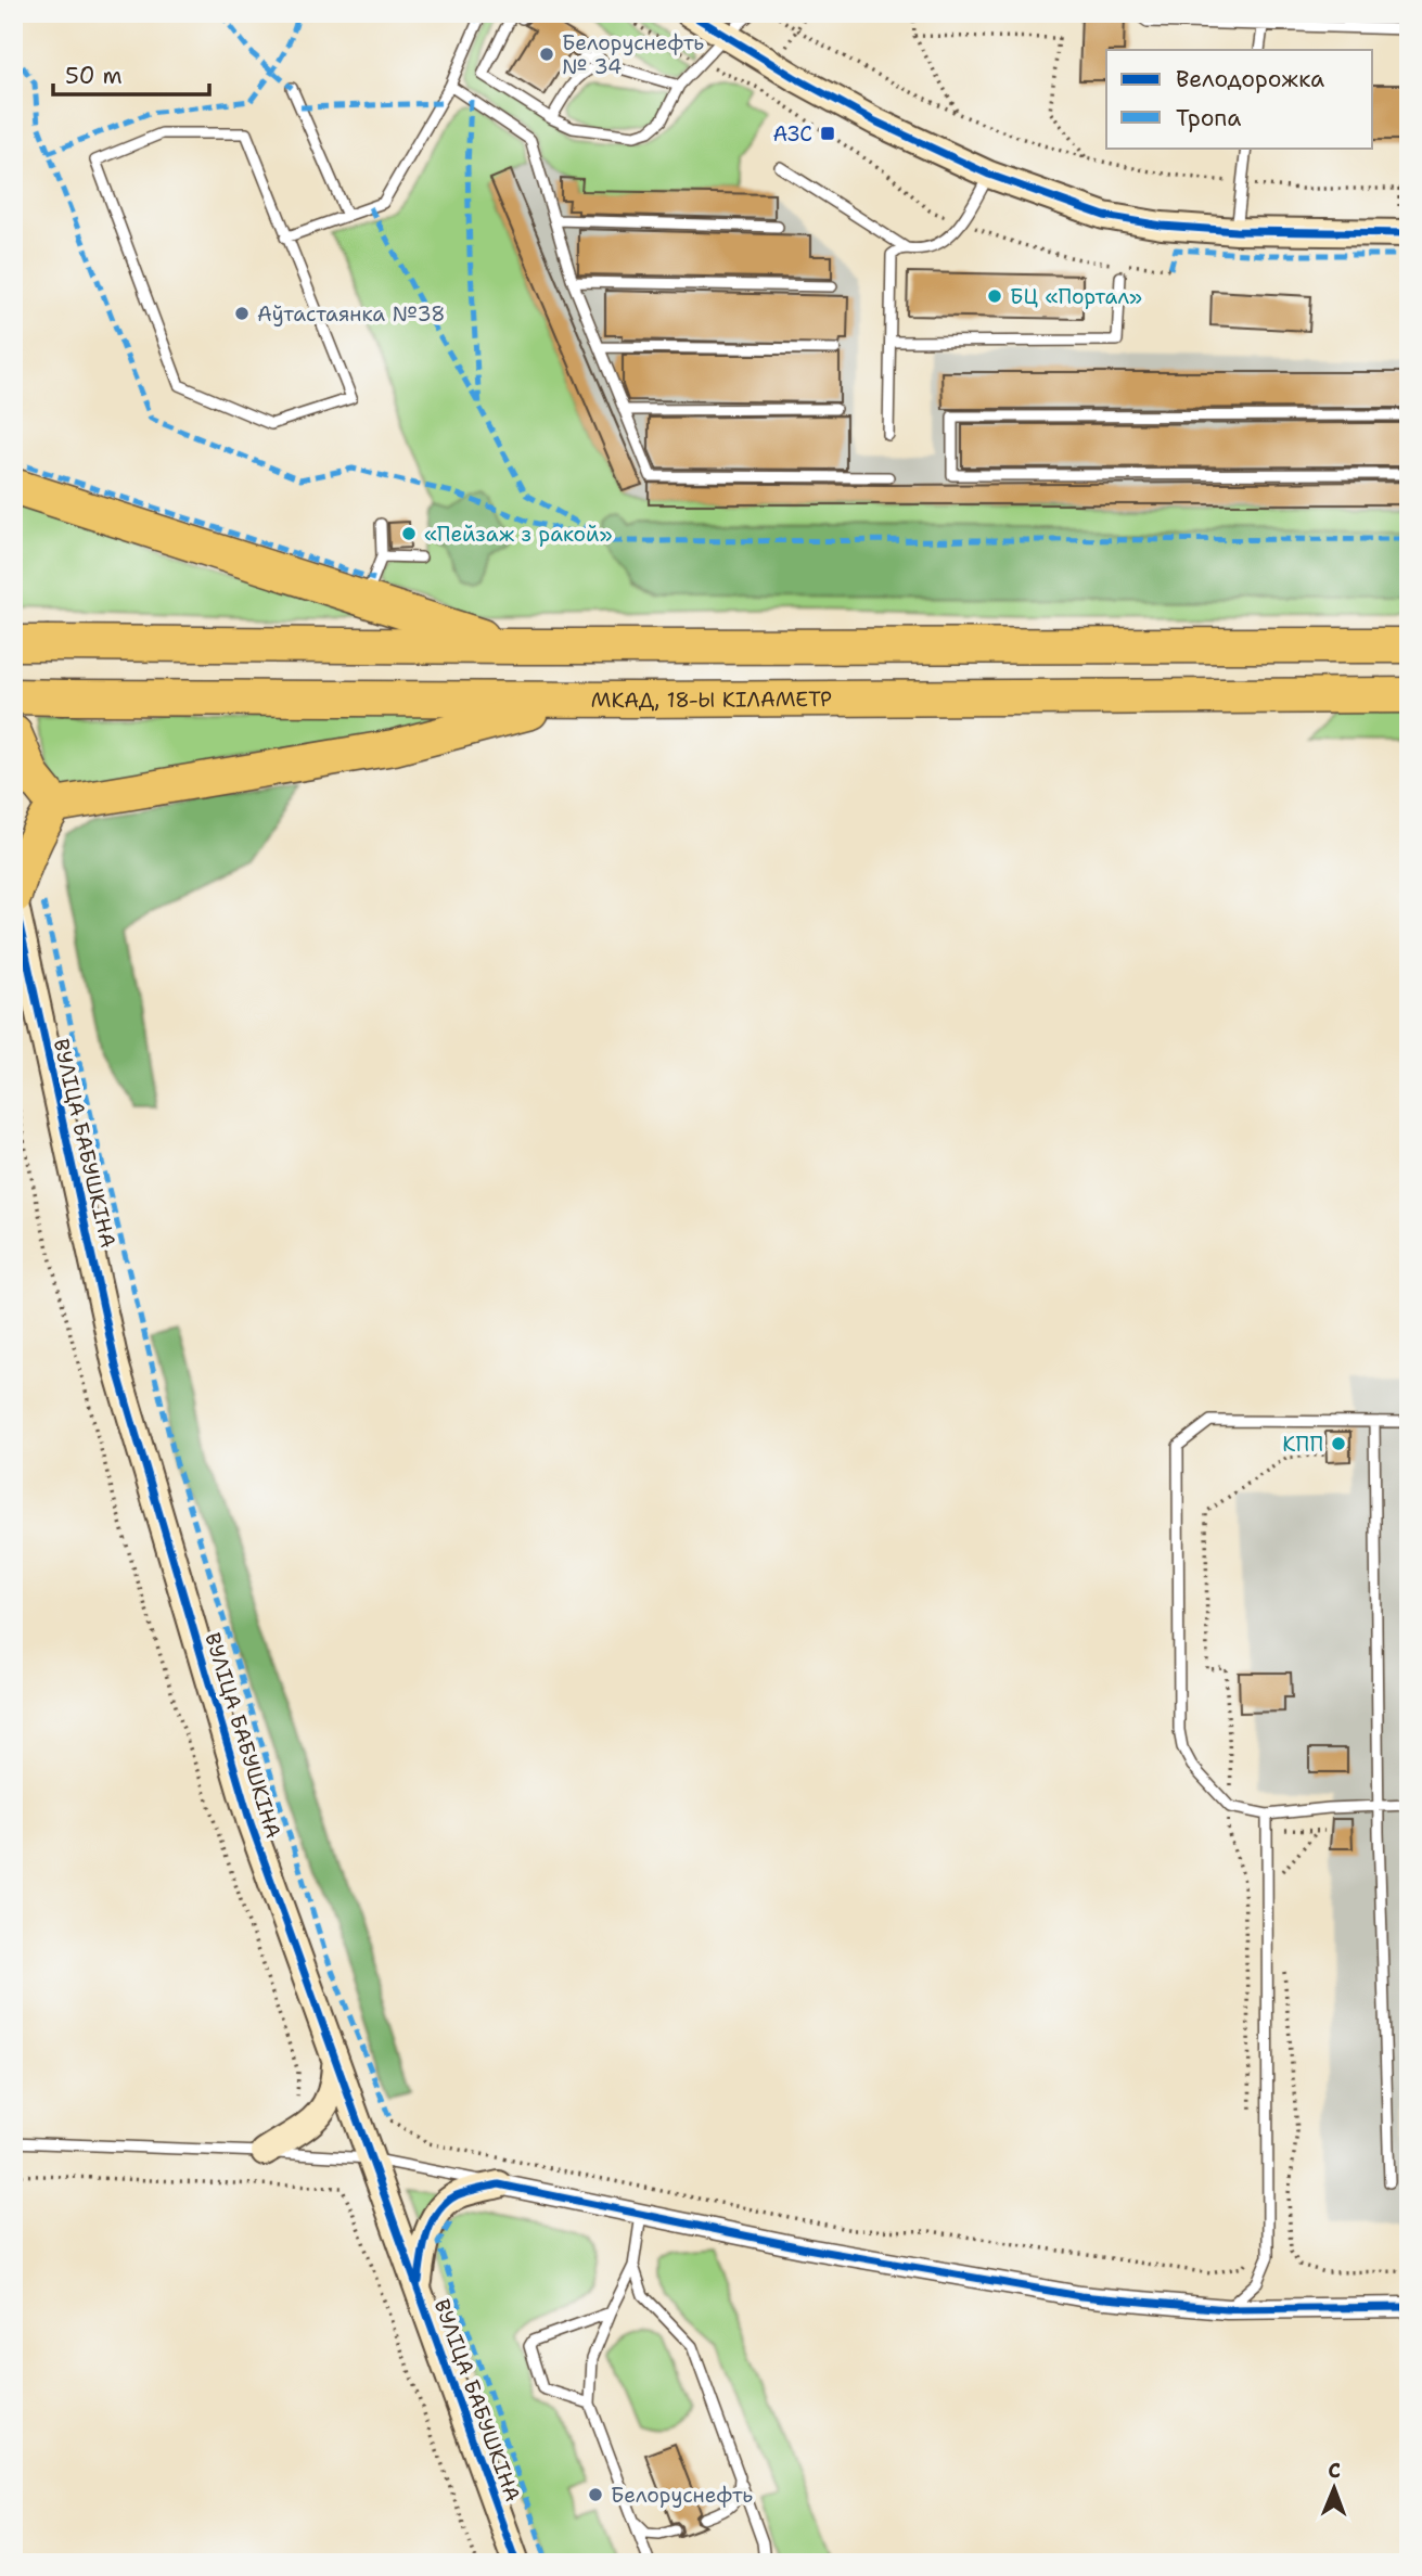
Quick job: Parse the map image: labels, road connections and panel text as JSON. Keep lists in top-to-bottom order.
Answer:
{
  "streets": {
    "highway": ["МКАД, 18-Ы КІЛАМЕТР"],
    "street": ["ВУЛІЦА БАБУШКІНА"]
  },
  "places": {
    "other": [
      "Белоруснефть № 34",
      "БЦ «Портал»",
      "Аўтастаянка №38",
      "«Пейзаж з ракой»",
      "КПП",
      "Белоруснефть"
    ],
    "transit": ["АЗС"]
  },
  "legend": ["Велодорожка", "Тропа"],
  "scale_bar": "50 m",
  "north": "top"
}
